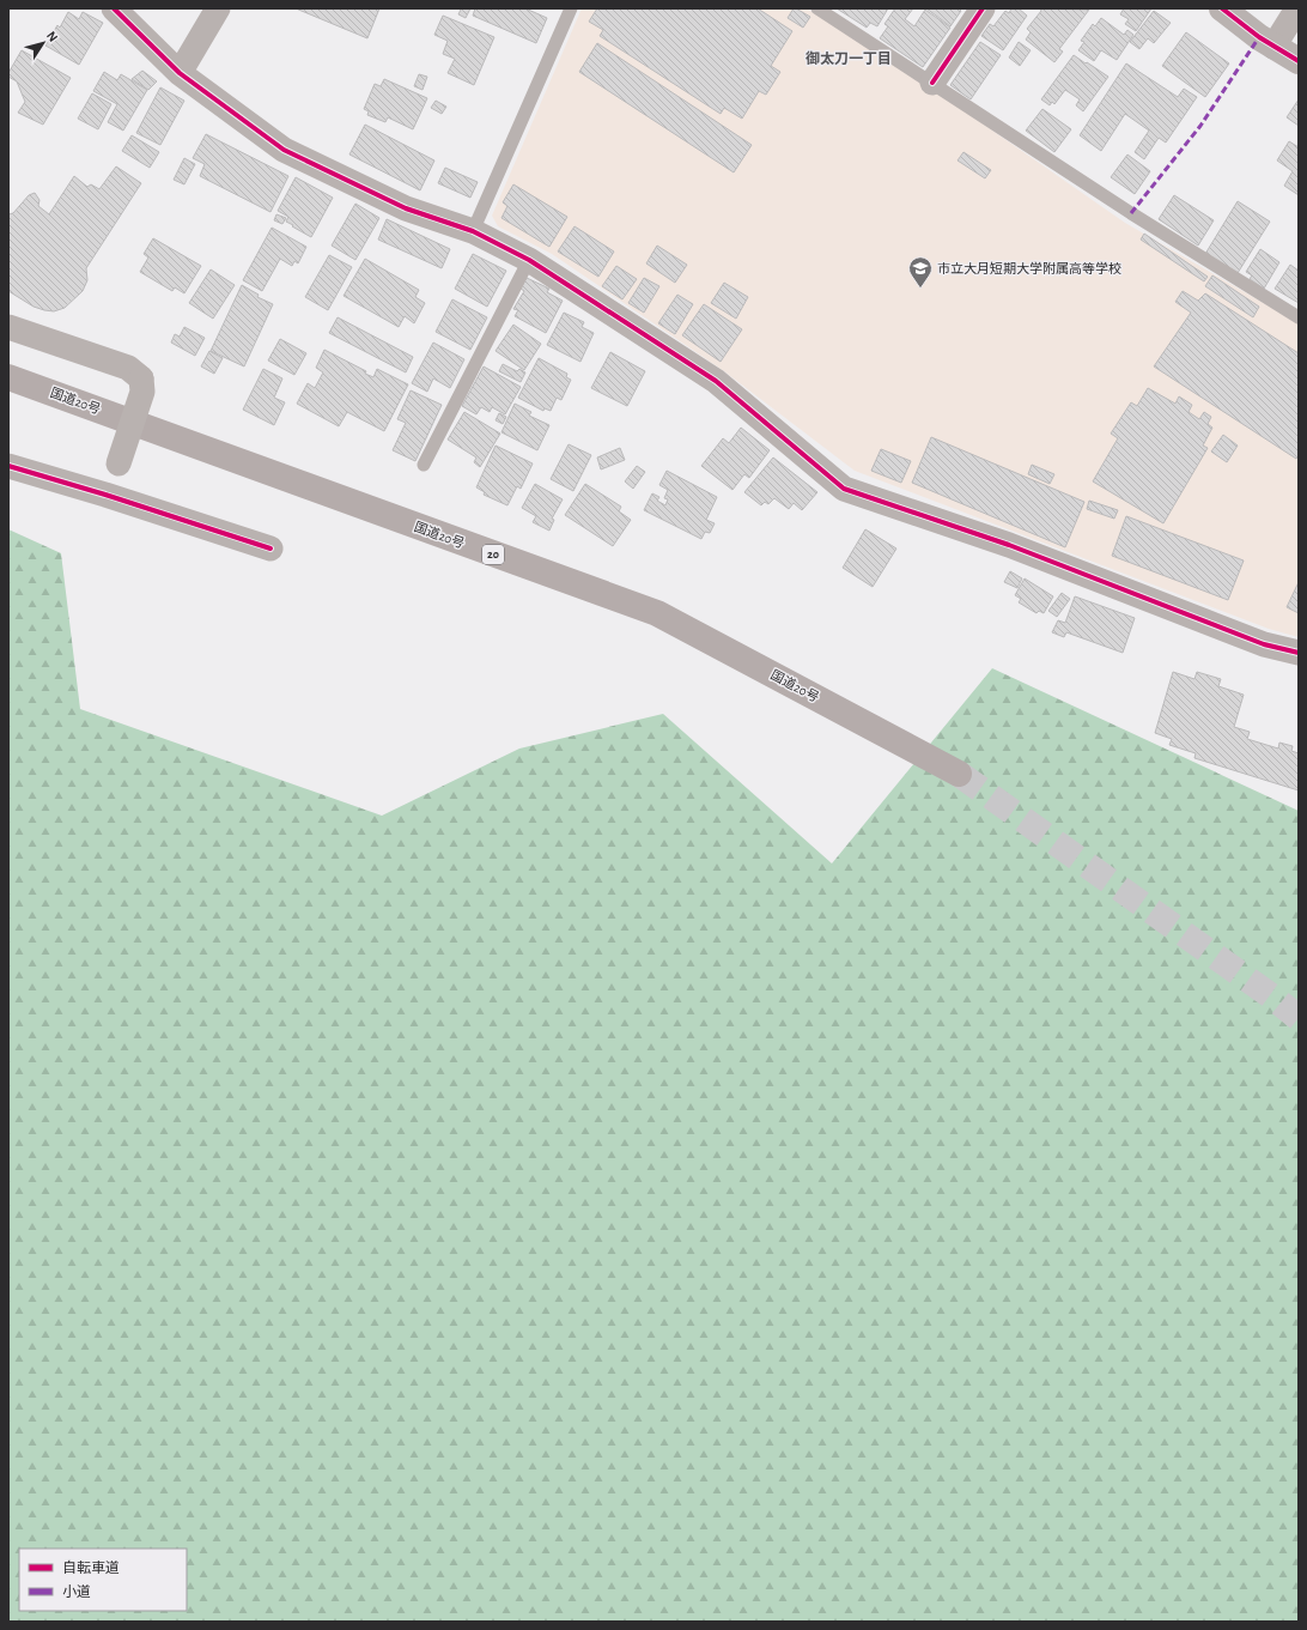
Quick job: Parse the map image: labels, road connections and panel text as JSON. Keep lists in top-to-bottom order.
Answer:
{
  "streets": {
    "highway": ["国道20号", "20"]
  },
  "districts": ["御太刀一丁目"],
  "places": {
    "school or university": ["市立大月短期大学附属高等学校"]
  },
  "legend": ["自転車道", "小道"],
  "north": "top right"
}
